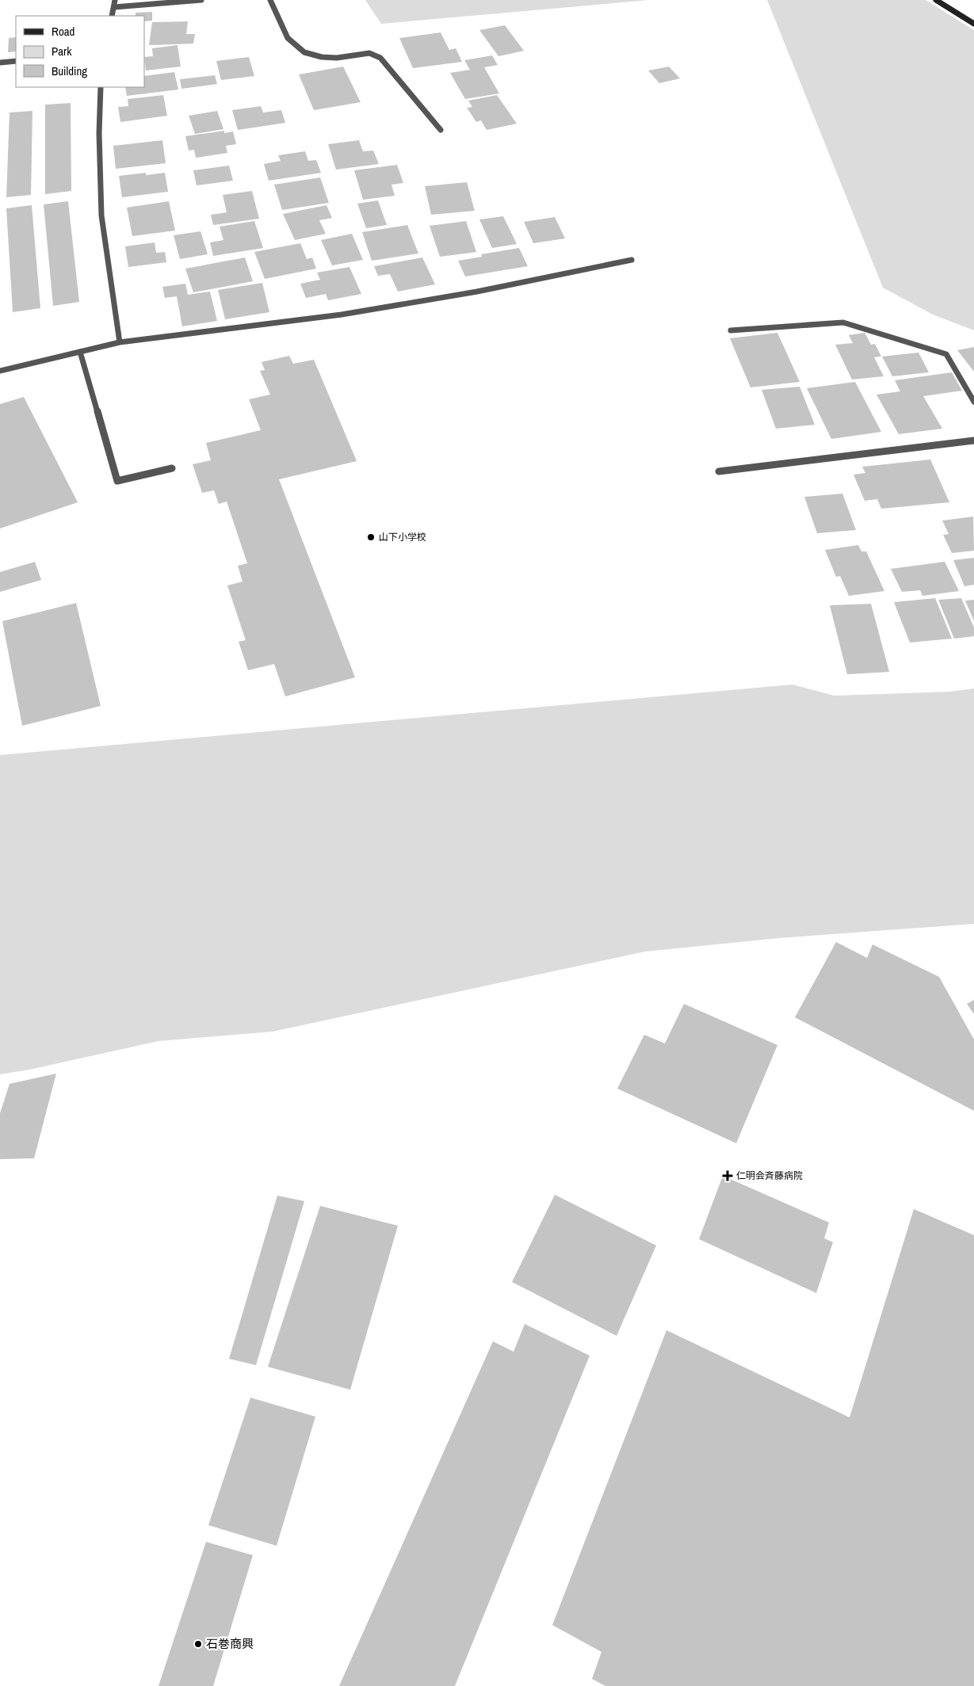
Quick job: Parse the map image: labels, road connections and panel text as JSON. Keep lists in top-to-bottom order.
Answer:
{
  "places": {
    "other": ["山下小学校", "石巻商興"],
    "health": ["仁明会斉藤病院"]
  },
  "legend": ["Road", "Park", "Building"]
}
